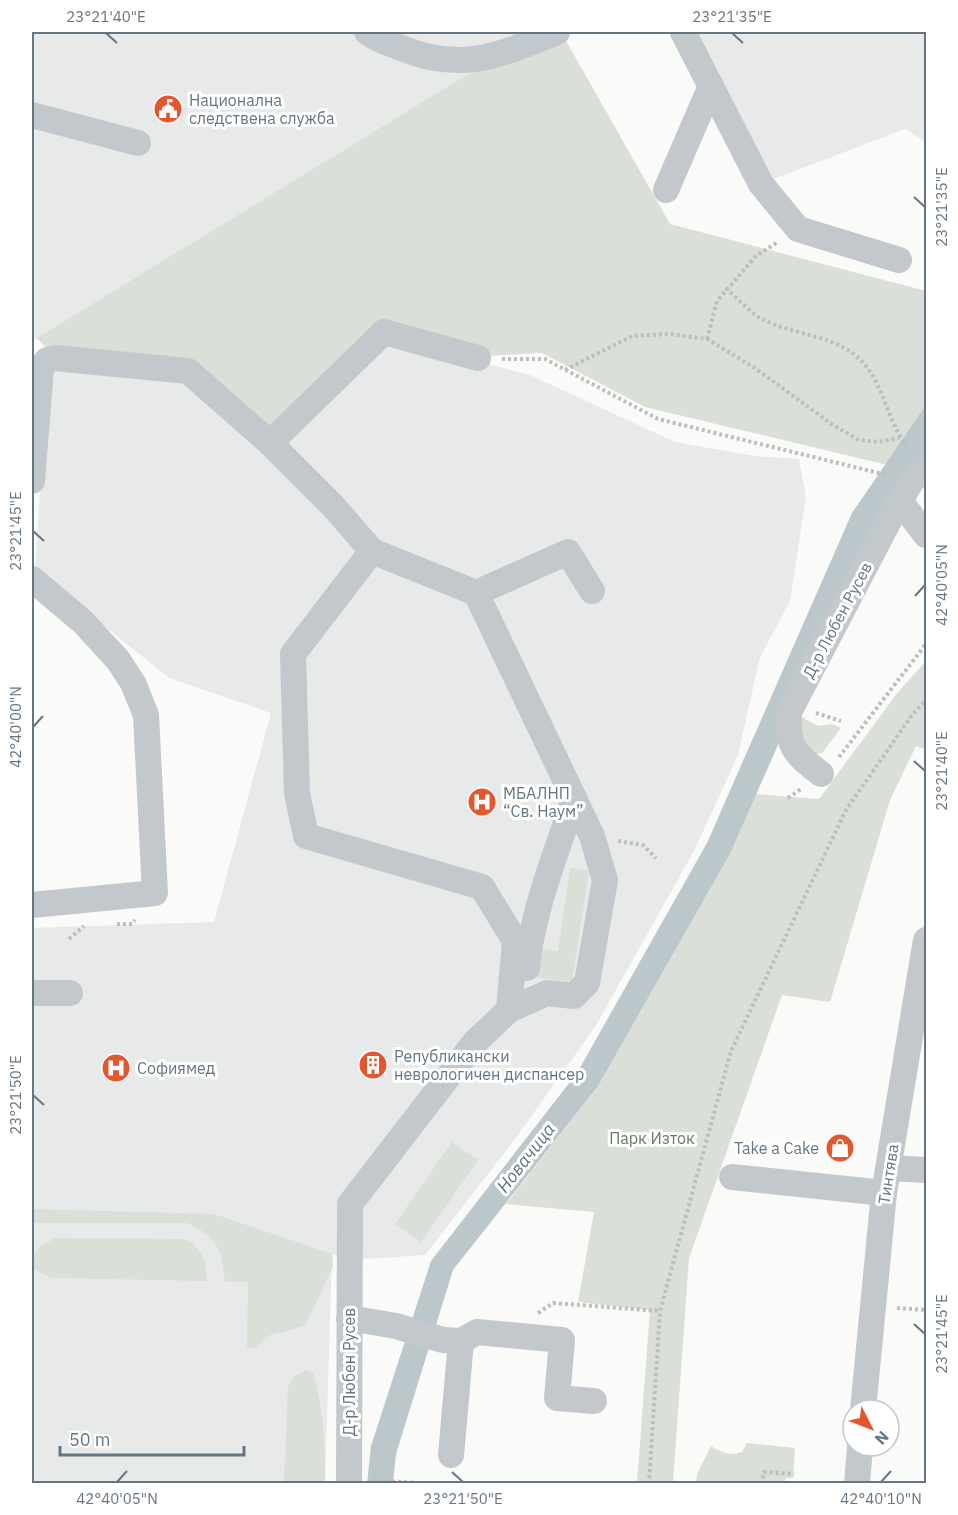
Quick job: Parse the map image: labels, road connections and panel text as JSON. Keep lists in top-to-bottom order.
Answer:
{
  "streets": {
    "street": ["Д-р Любен Русев", "Тинтява"]
  },
  "water": ["Новачица"],
  "parks": ["Парк Изток"],
  "places": {
    "public building": ["Национална следствена служба"],
    "hospital": ["MБАЛНП “Св. Наум”", "Софиямед"],
    "building": ["Републикански неврологичен диспансер"],
    "shop": ["Take a Cake"]
  },
  "scale_bar": "50 m",
  "north": "bottom right",
  "coordinates": [
    "23°21'40\"E",
    "23°21'35\"E",
    "23°21'45\"E",
    "42°40'05\"N",
    "42°40'00\"N",
    "23°21'50\"E",
    "42°40'10\"N"
  ]
}
